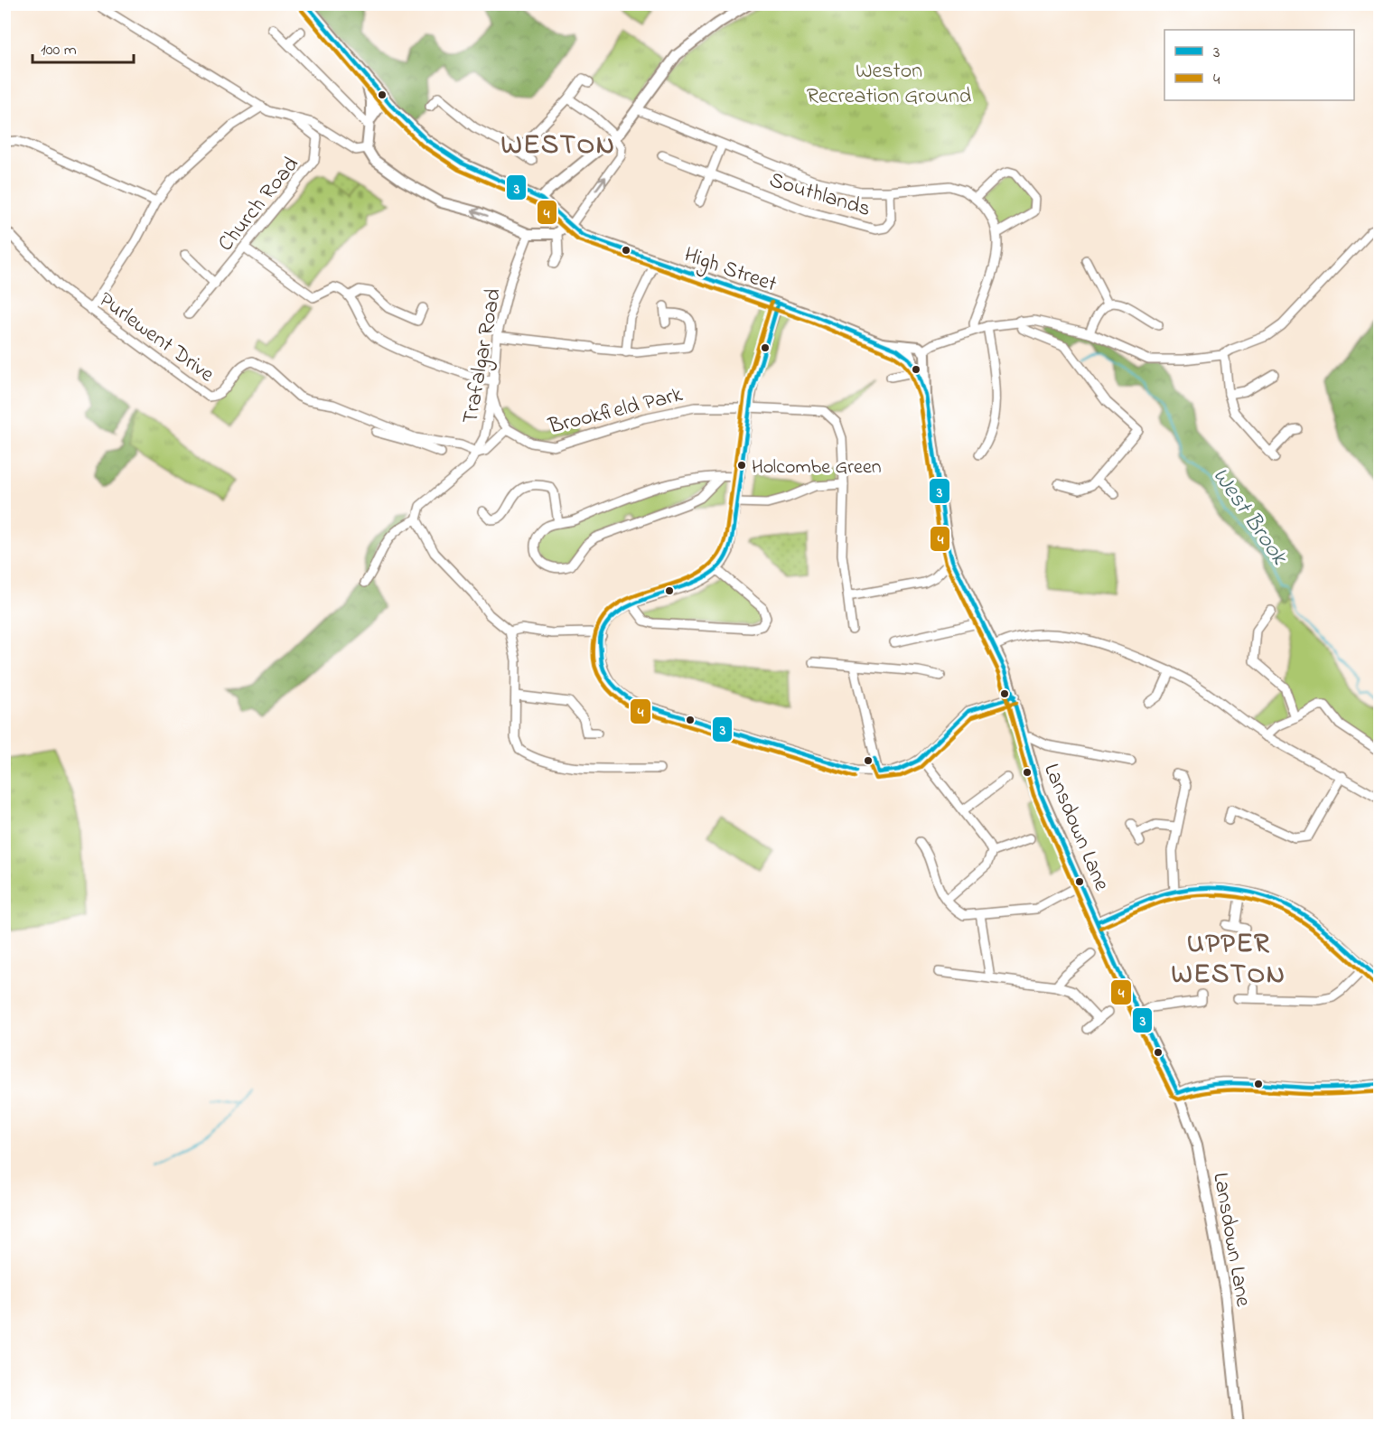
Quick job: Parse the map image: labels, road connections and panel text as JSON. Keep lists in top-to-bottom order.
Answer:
{
  "streets": {
    "street": [
      "Southlands",
      "Church Road",
      "High Street",
      "Purlewent Drive",
      "Trafalgar Road",
      "Brookfield Park",
      "Lansdown Lane"
    ]
  },
  "crossings": [
    ["High Street", "Lansdown Lane"],
    ["Purlewent Drive", "Trafalgar Road"]
  ],
  "districts": ["WESTON", "UPPER WESTON"],
  "water": ["West Brook"],
  "parks": ["Weston Recreation Ground"],
  "places": ["Holcombe Green"],
  "lines": ["transit line 3", "transit line 4"],
  "legend": ["3", "4"],
  "scale_bar": "100 m"
}
